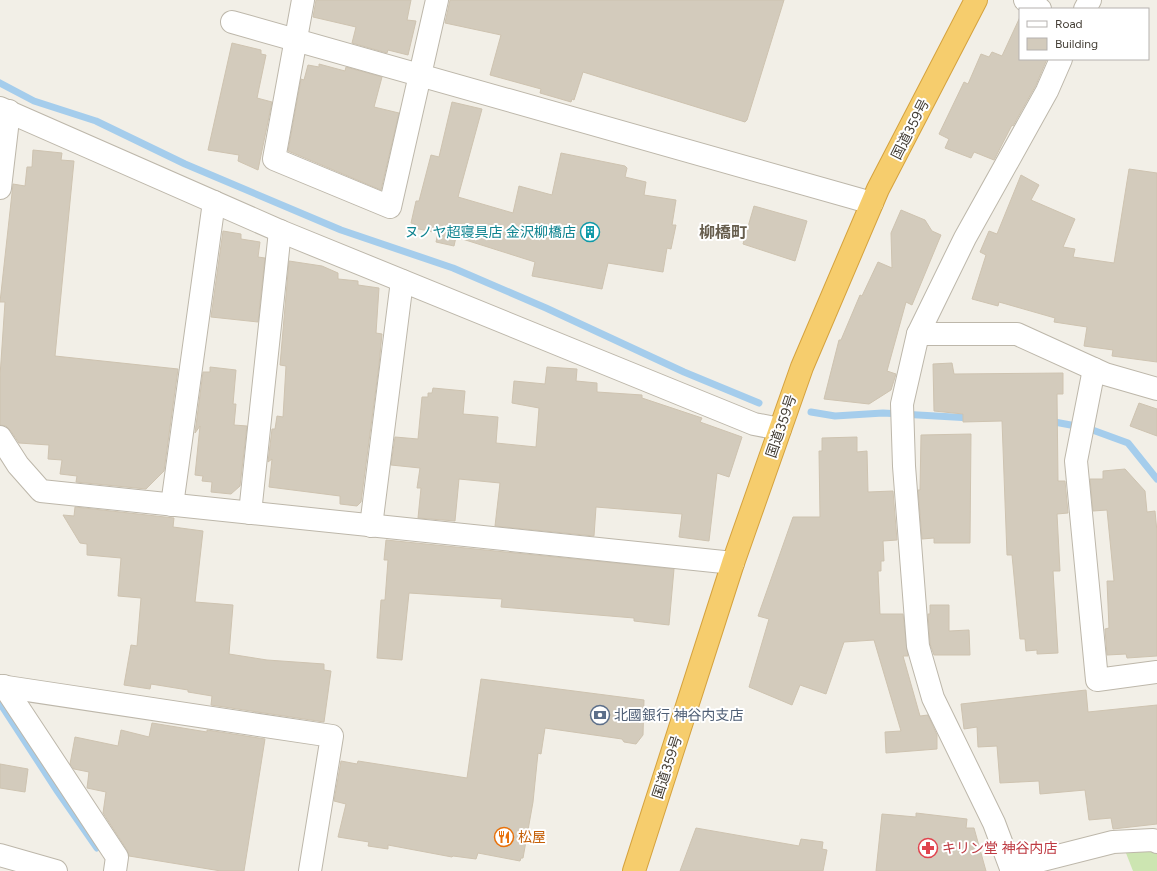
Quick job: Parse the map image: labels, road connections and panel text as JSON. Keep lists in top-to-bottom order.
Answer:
{
  "streets": {
    "highway": ["国道359号"]
  },
  "districts": ["柳橋町"],
  "places": {
    "building": ["ヌノヤ超寝具店 金沢柳橋店"],
    "bank": ["北國銀行 神谷内支店"],
    "restaurant": ["松屋"],
    "pharmacy": ["キリン堂 神谷内店"]
  },
  "legend": ["Road", "Building"]
}
